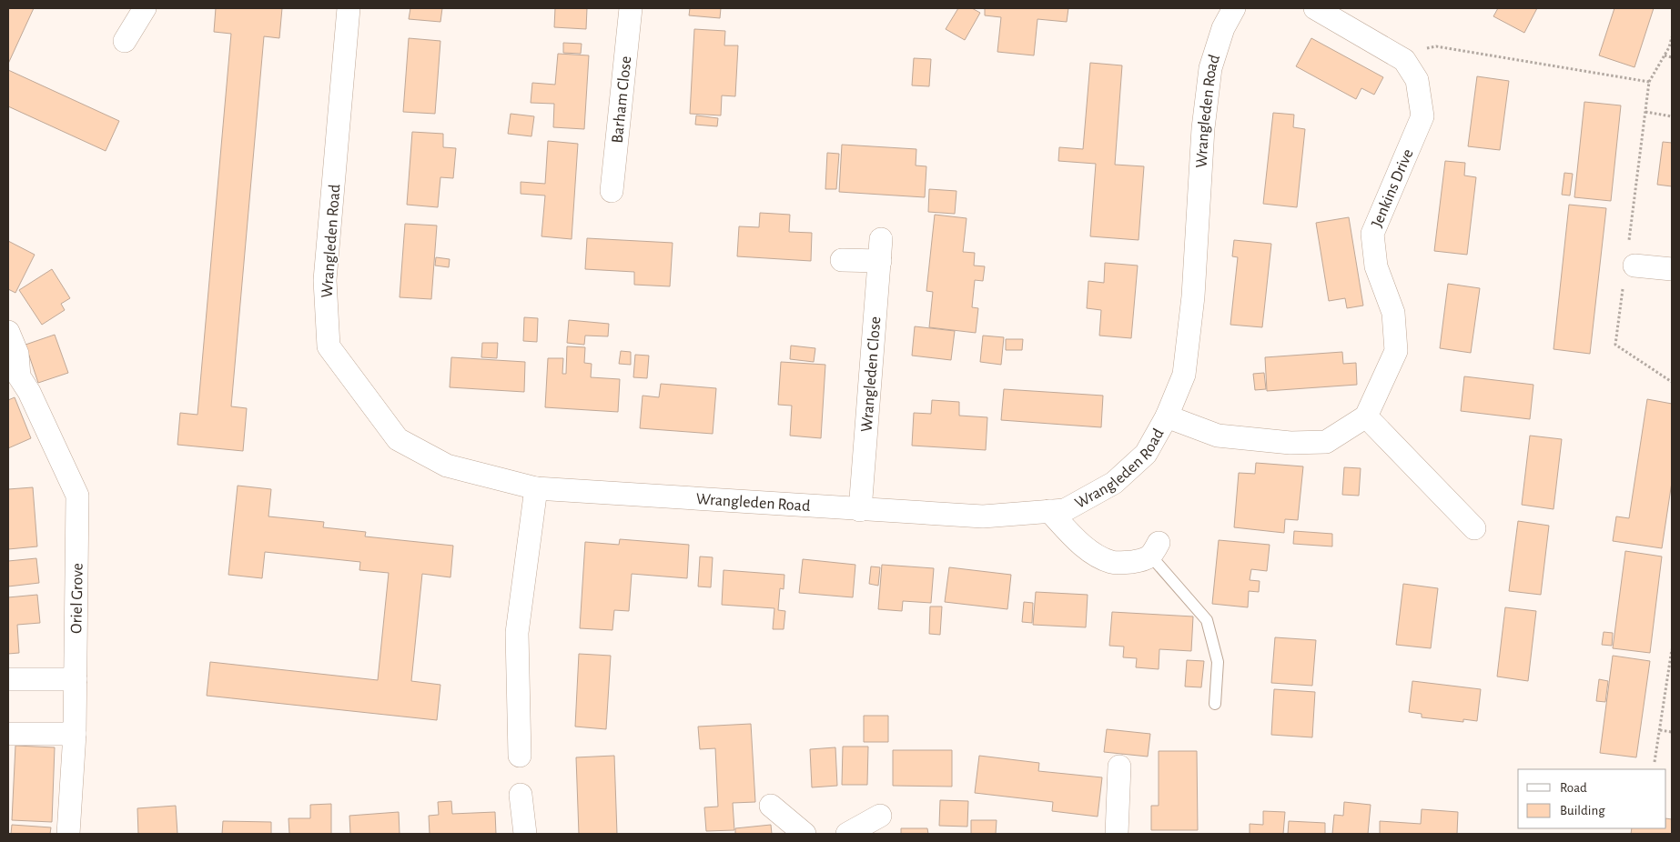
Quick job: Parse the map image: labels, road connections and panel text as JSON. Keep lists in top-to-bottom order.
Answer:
{
  "streets": {
    "street": [
      "Barham Close",
      "Wrangleden Road",
      "Jenkins Drive",
      "Wrangleden Close",
      "Oriel Grove"
    ]
  },
  "crossings": [
    ["Wrangleden Road", "Wrangleden Close"]
  ],
  "legend": ["Road", "Building"]
}
